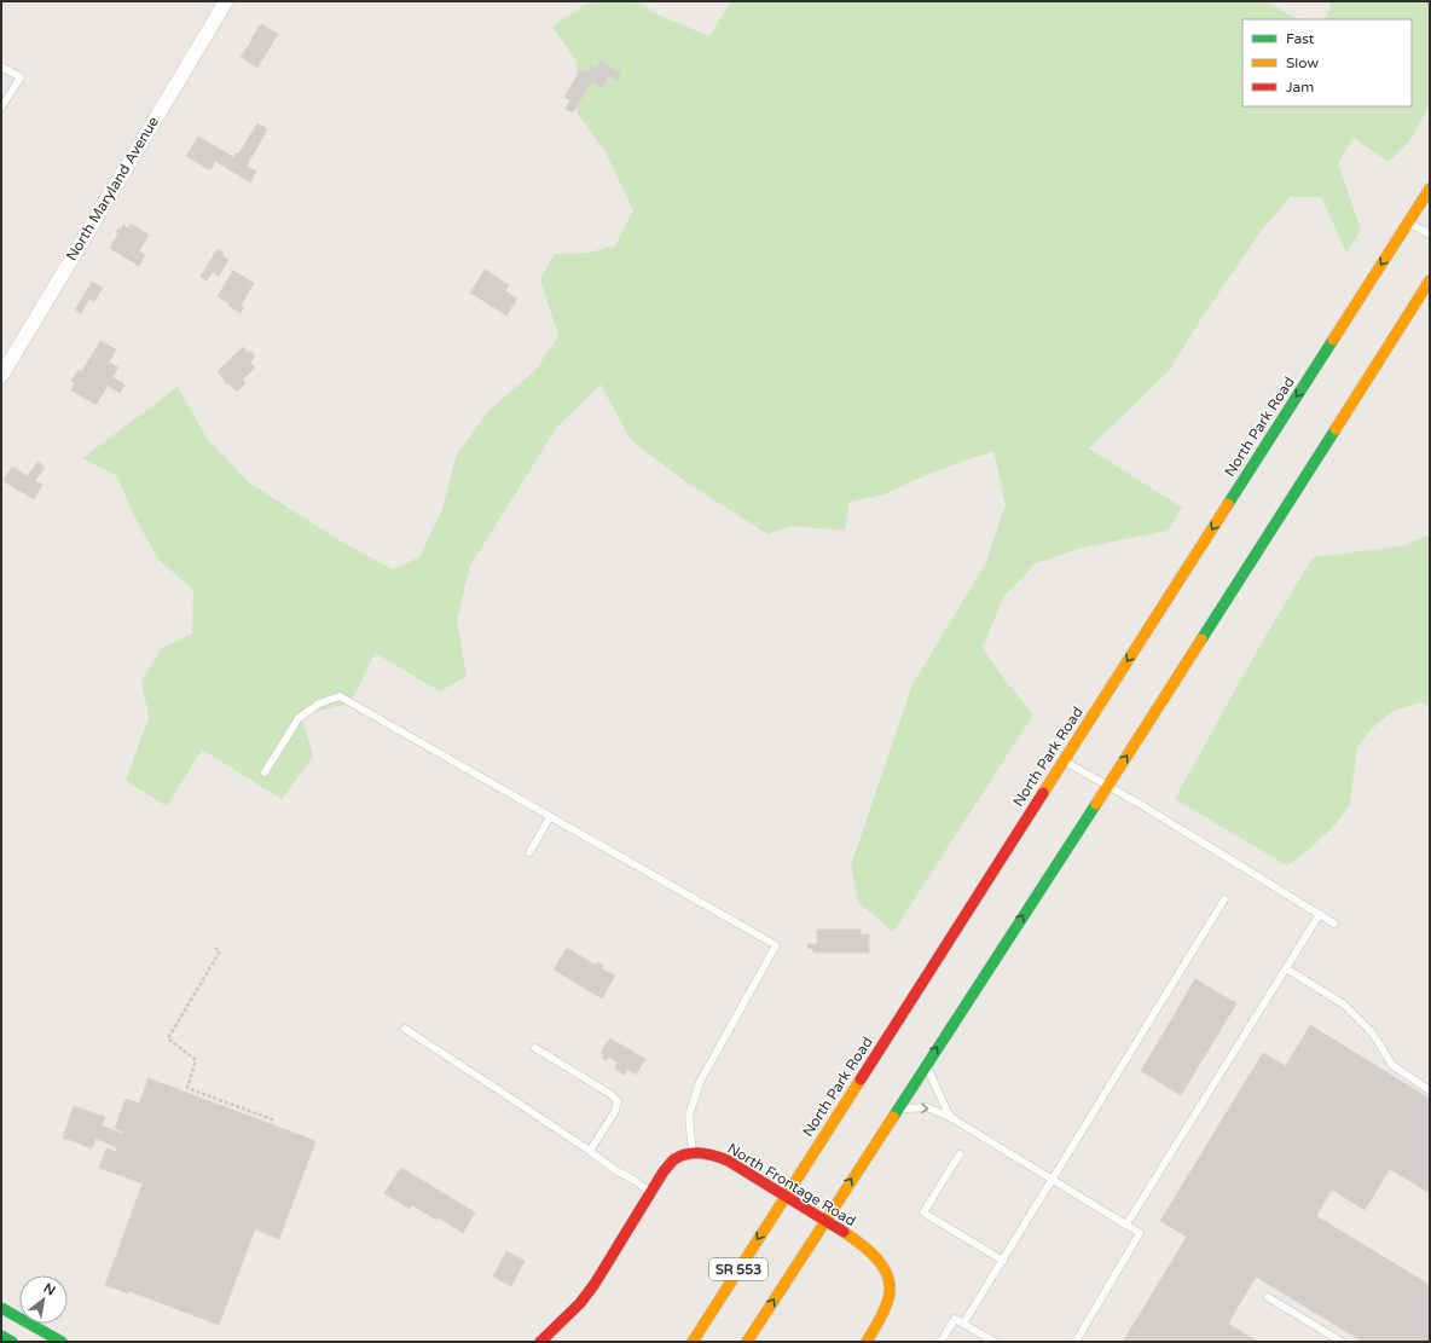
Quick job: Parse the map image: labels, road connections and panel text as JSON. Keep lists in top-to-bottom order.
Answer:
{
  "streets": {
    "main road": ["North Park Road", "North Frontage Road", "SR 553"],
    "street": ["North Maryland Avenue"]
  },
  "crossings": [
    ["North Park Road", "North Frontage Road"],
    ["North Frontage Road", "SR 553"]
  ],
  "legend": ["Fast", "Slow", "Jam"],
  "north": "top right"
}
